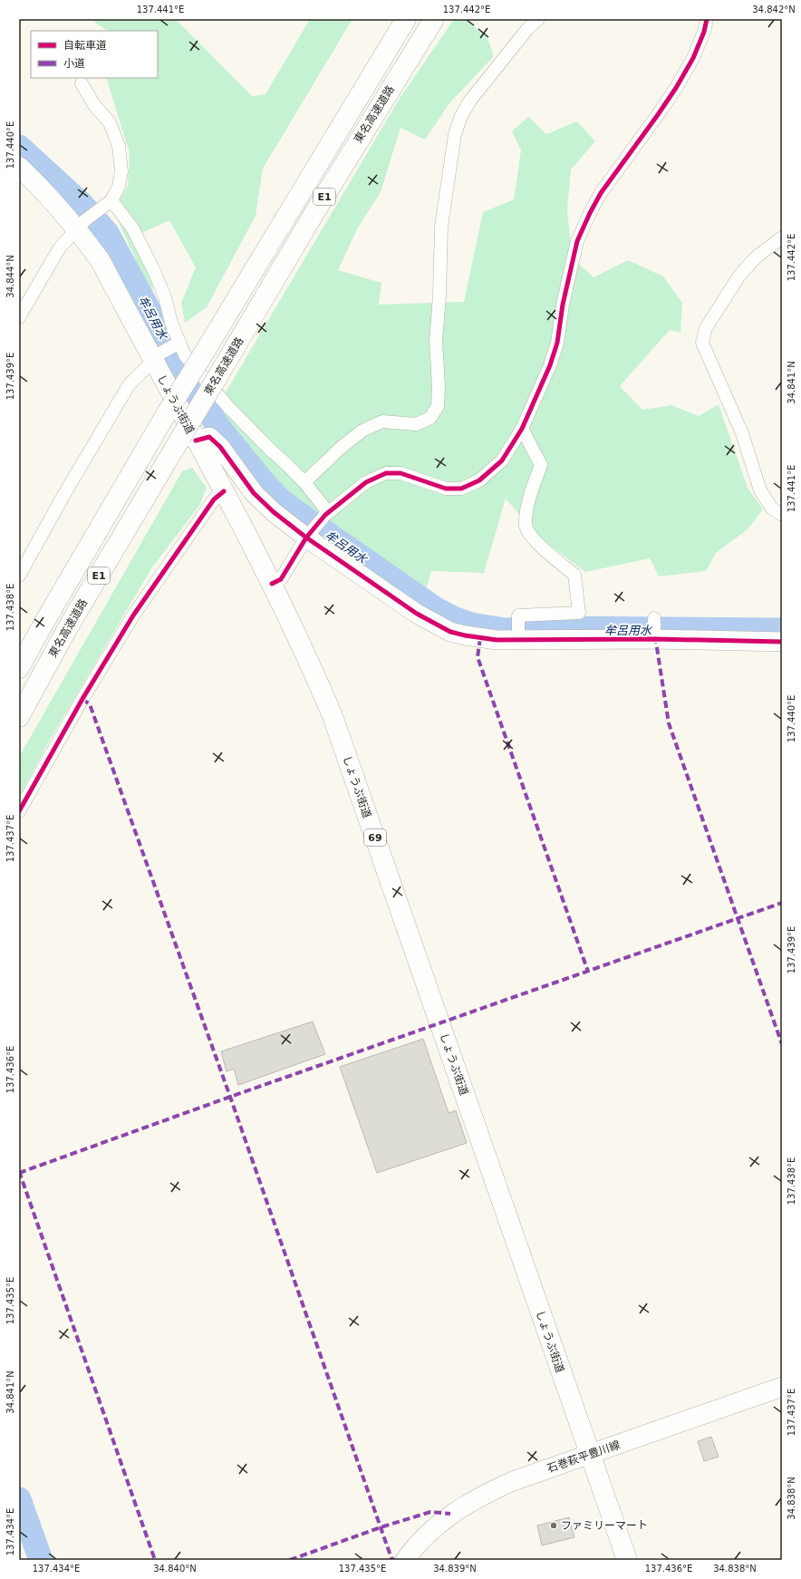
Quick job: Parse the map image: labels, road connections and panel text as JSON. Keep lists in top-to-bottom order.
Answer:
{
  "streets": {
    "main road": [
      "東名高速道路",
      "E1",
      "しょうぶ街道",
      "69"
    ],
    "street": ["石巻萩平豊川線"]
  },
  "crossings": [
    ["東名高速道路", "しょうぶ街道"],
    ["しょうぶ街道", "石巻萩平豊川線"]
  ],
  "water": ["牟呂用水"],
  "places": ["ファミリーマート"],
  "legend": ["自転車道", "小道"],
  "coordinates": [
    "137.441°E",
    "137.442°E",
    "34.842°N",
    "137.440°E",
    "34.844°N",
    "137.439°E",
    "34.841°N",
    "137.438°E",
    "137.437°E",
    "137.436°E",
    "137.435°E",
    "34.838°N",
    "137.434°E",
    "34.840°N",
    "34.839°N"
  ]
}
